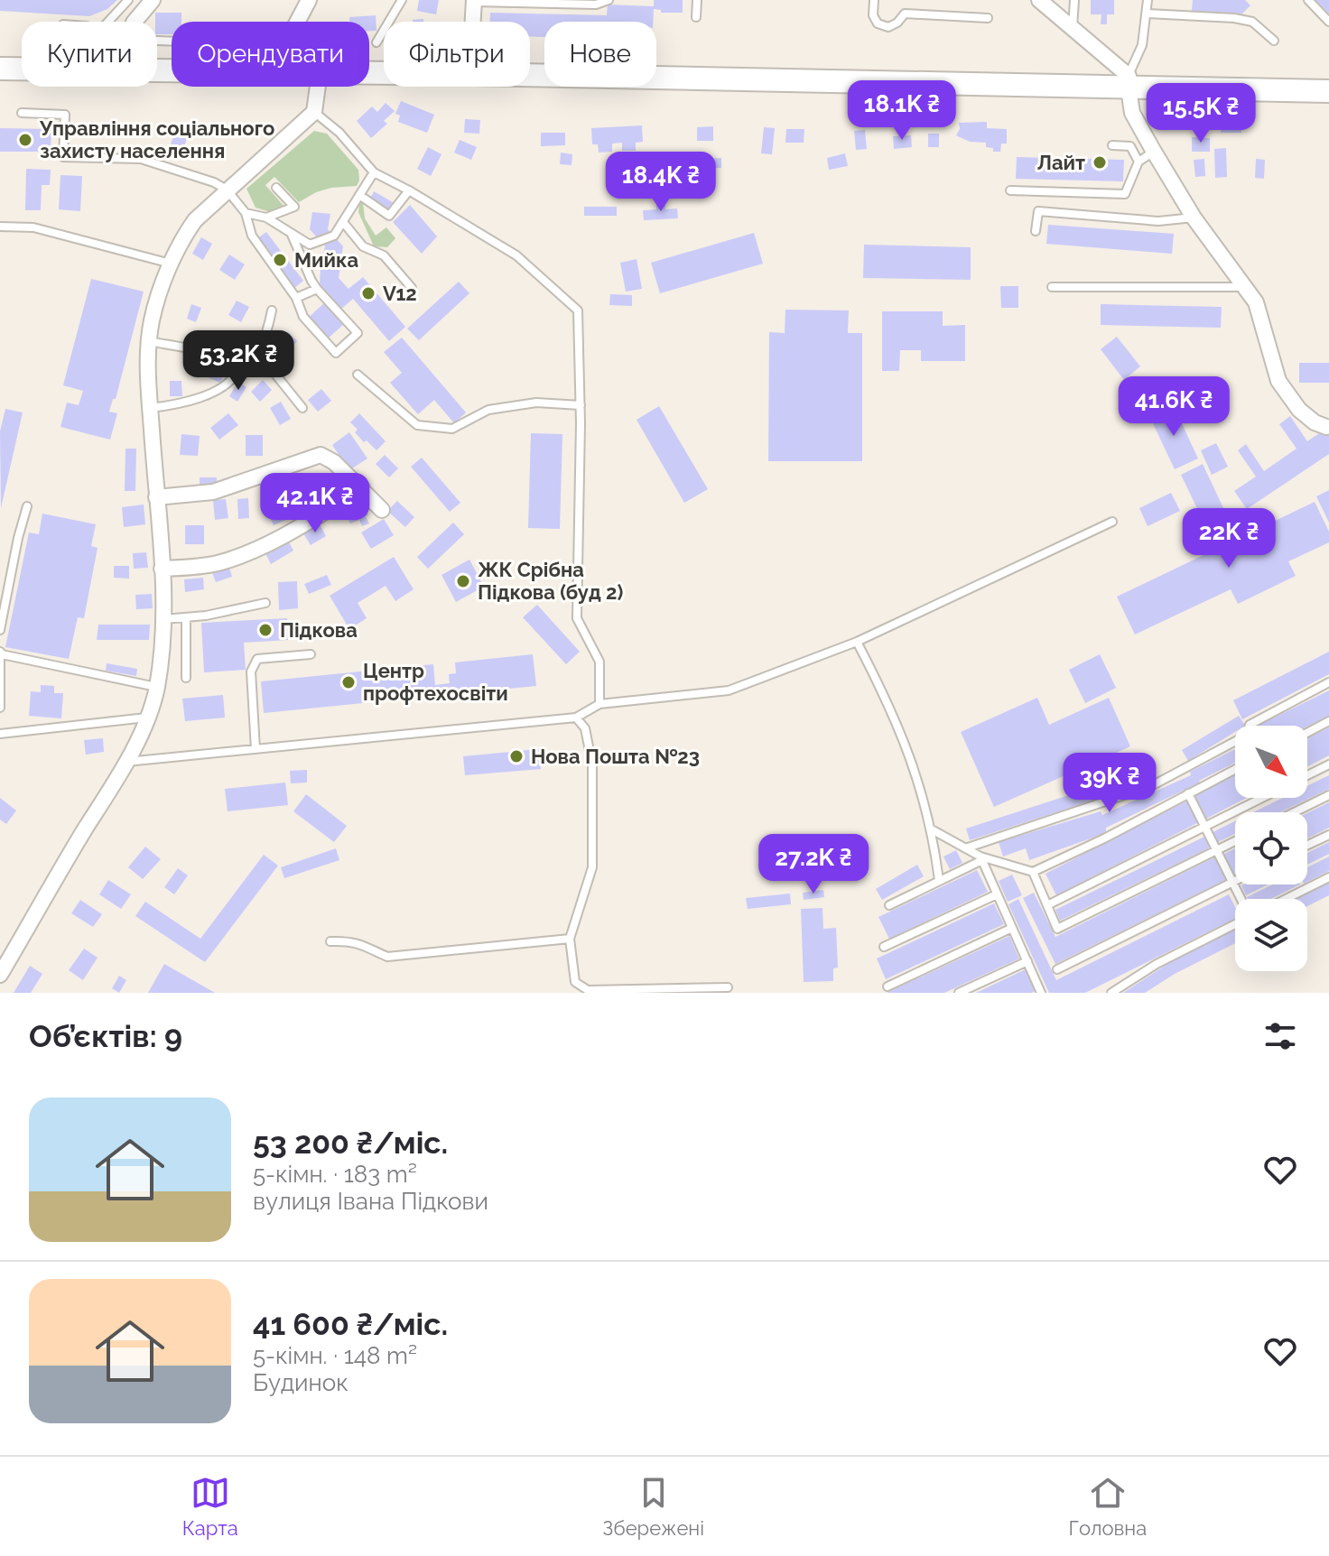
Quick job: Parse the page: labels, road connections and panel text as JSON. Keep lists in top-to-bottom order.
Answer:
{
  "places": [
    "Управління соціального захисту населення",
    "Лайт",
    "Мийка",
    "V12",
    "ЖК Срібна Підкова (буд 2)",
    "Підкова",
    "Центр профтехосвіти",
    "Нова Пошта №23"
  ],
  "north": "bottom right",
  "page": {
    "chip": [
      "Купити",
      "Орендувати",
      "Фільтри",
      "Нове"
    ],
    "price": [
      "18.1K ₴",
      "15.5K ₴",
      "18.4K ₴",
      "53.2K ₴",
      "41.6K ₴",
      "42.1K ₴",
      "22K ₴",
      "39K ₴",
      "27.2K ₴"
    ],
    "heading": "Об’єктів: 9",
    "list": [
      {
        "name": "53 200 ₴/міс.",
        "note": "5-кімн. · 183 m² · вулиця Івана Підкови"
      },
      {
        "name": "41 600 ₴/міс.",
        "note": "5-кімн. · 148 m² · Будинок"
      }
    ],
    "tabs": ["Карта", "Збережені", "Головна"]
  }
}
